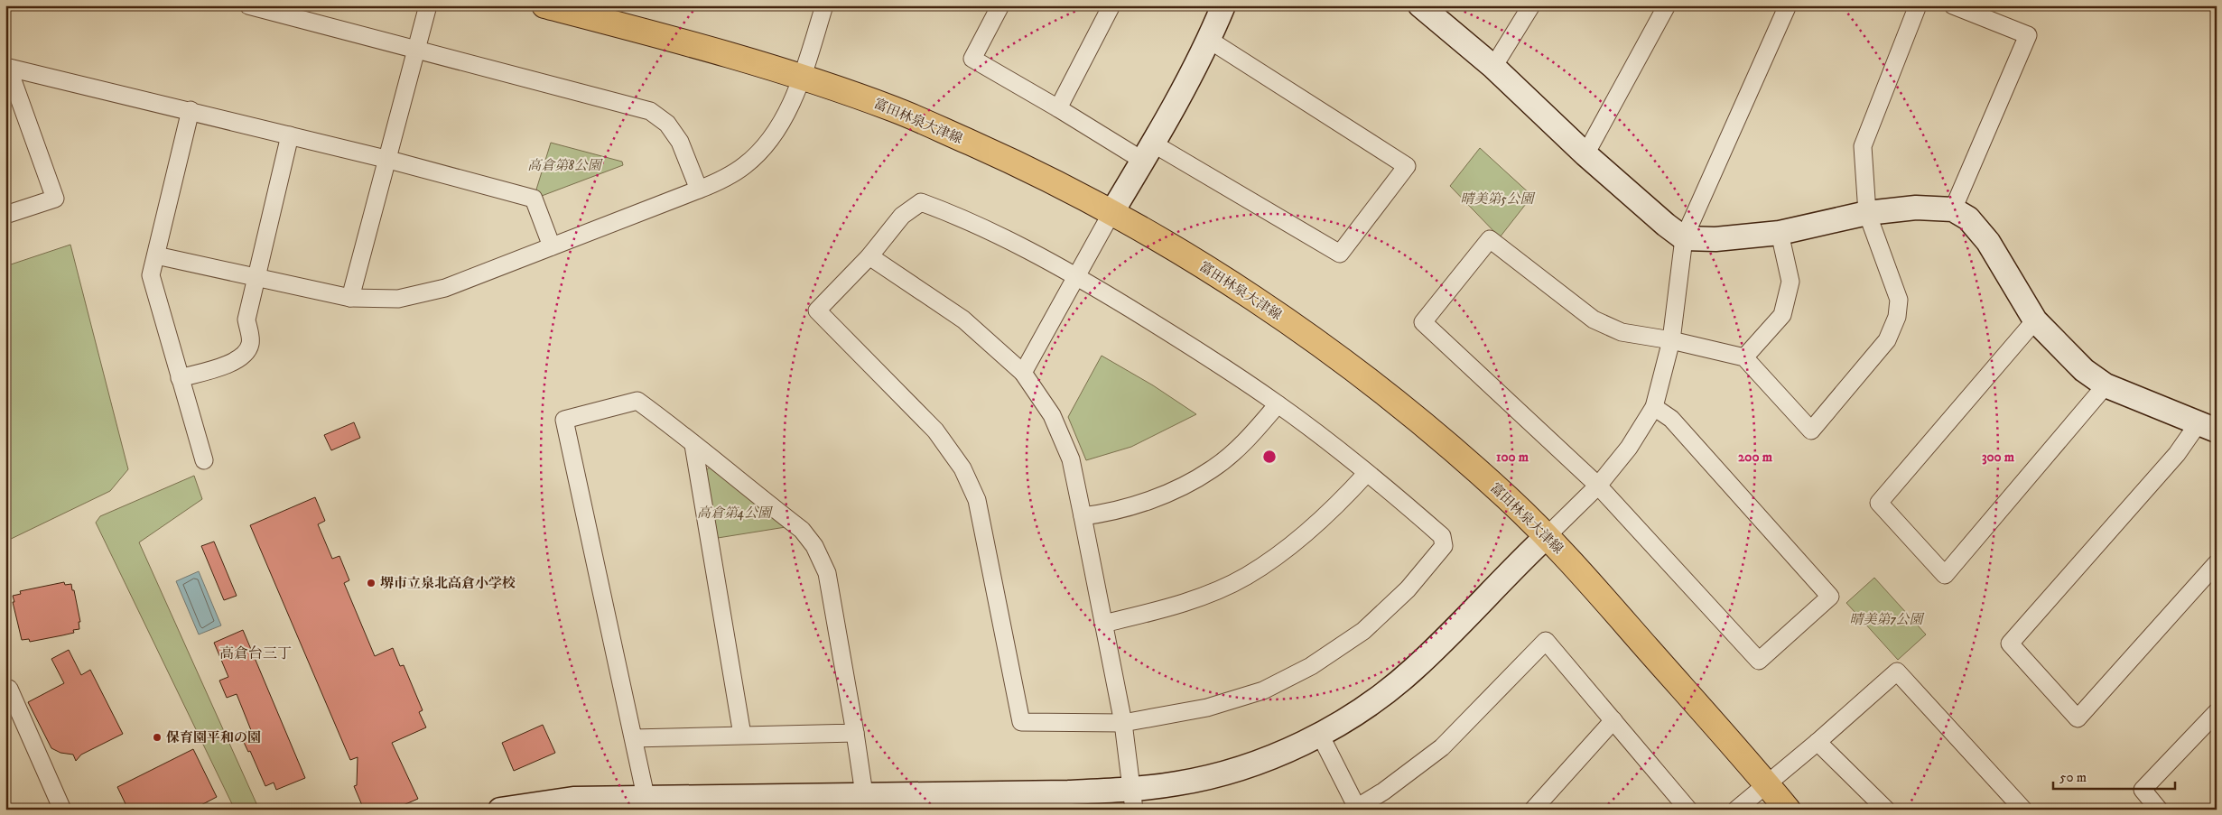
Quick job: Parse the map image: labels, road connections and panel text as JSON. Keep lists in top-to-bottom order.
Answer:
{
  "streets": {
    "main road": ["富田林泉大津線"]
  },
  "districts": ["高倉台三丁"],
  "parks": [
    "高倉第8公園",
    "晴美第5公園",
    "高倉第4公園",
    "晴美第7公園"
  ],
  "places": ["堺市立泉北高倉小学校", "保育園平和の園"],
  "scale_bar": "50 m",
  "rings": ["100 m", "200 m", "300 m"]
}
